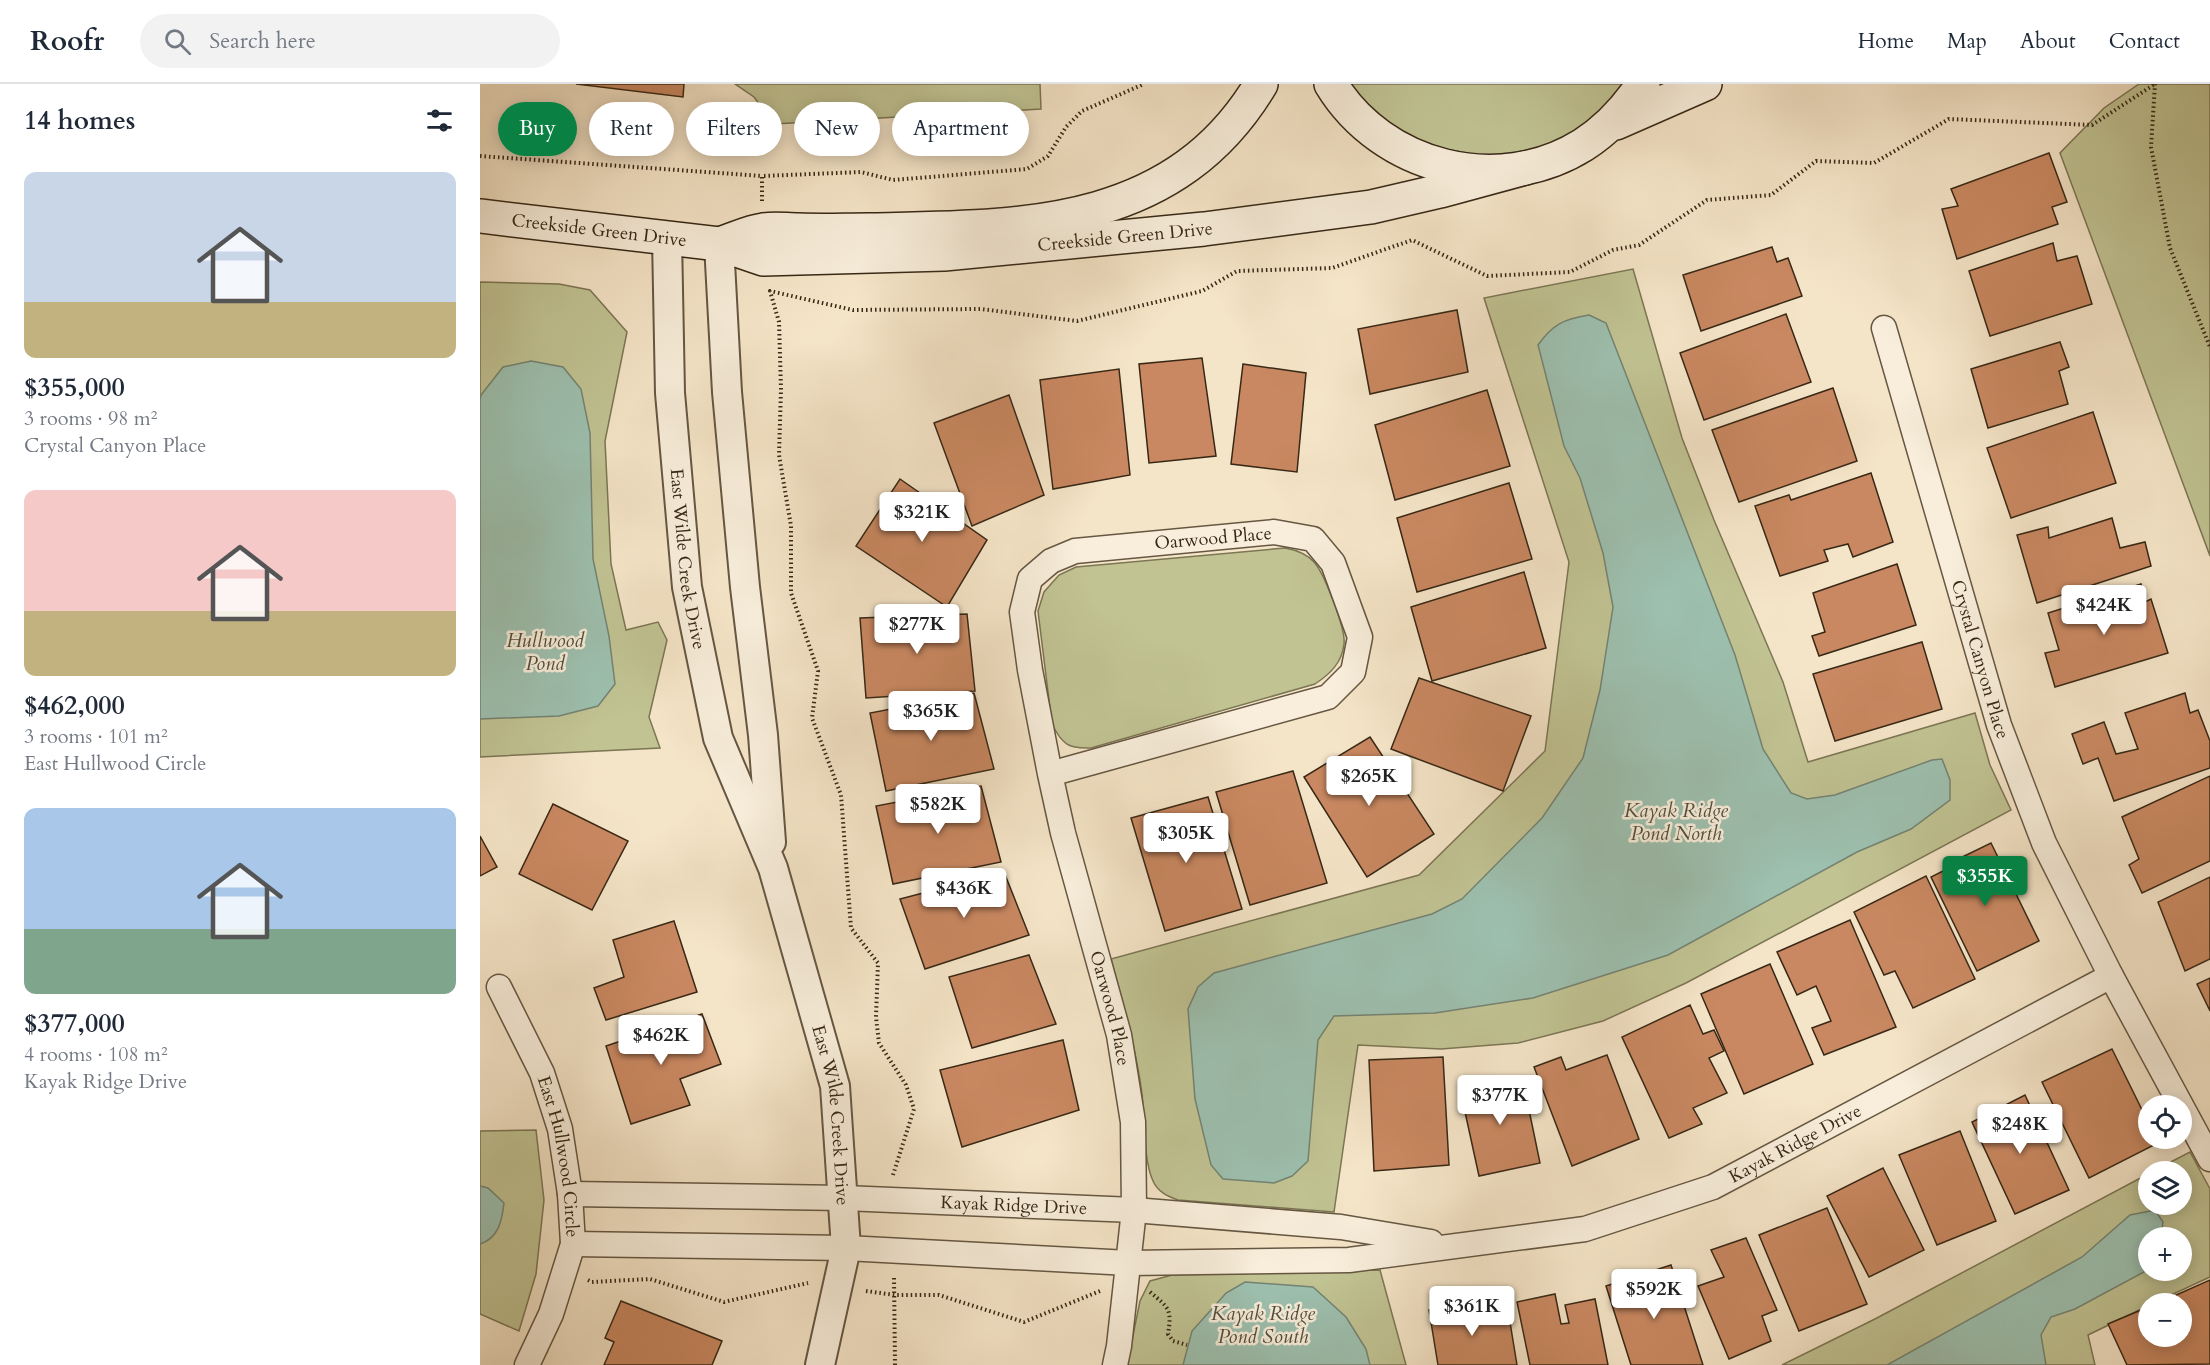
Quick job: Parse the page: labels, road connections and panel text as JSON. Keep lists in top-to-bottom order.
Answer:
{
  "streets": {
    "main road": ["Creekside Green Drive"],
    "street": [
      "Oarwood Place",
      "East Wilde Creek Drive",
      "Crystal Canyon Place",
      "Kayak Ridge Drive",
      "East Hullwood Circle"
    ]
  },
  "crossings": [
    ["Creekside Green Drive", "East Wilde Creek Drive"],
    ["Oarwood Place", "Kayak Ridge Drive"],
    ["East Wilde Creek Drive", "Kayak Ridge Drive"],
    ["Crystal Canyon Place", "Kayak Ridge Drive"],
    ["Kayak Ridge Drive", "East Hullwood Circle"]
  ],
  "water": ["Hullwood Pond", "Kayak Ridge Pond North", "Kayak Ridge Pond South"],
  "page": {
    "header": "Roofr",
    "search": "Search here",
    "nav": [
      "Home",
      "Map",
      "About",
      "Contact"
    ],
    "heading": "14 homes",
    "chip": [
      "Buy",
      "Rent",
      "Filters",
      "New",
      "Apartment"
    ],
    "list": [
      {
        "name": "$355,000",
        "note": "3 rooms · 98 m² · Crystal Canyon Place"
      },
      {
        "name": "$462,000",
        "note": "3 rooms · 101 m² · East Hullwood Circle"
      },
      {
        "name": "$377,000",
        "note": "4 rooms · 108 m² · Kayak Ridge Drive"
      }
    ],
    "price": [
      "$321K",
      "$424K",
      "$277K",
      "$365K",
      "$265K",
      "$582K",
      "$305K",
      "$355K",
      "$436K",
      "$462K",
      "$377K",
      "$248K",
      "$592K",
      "$361K"
    ],
    "map_buttons": ["+", "−"]
  }
}
